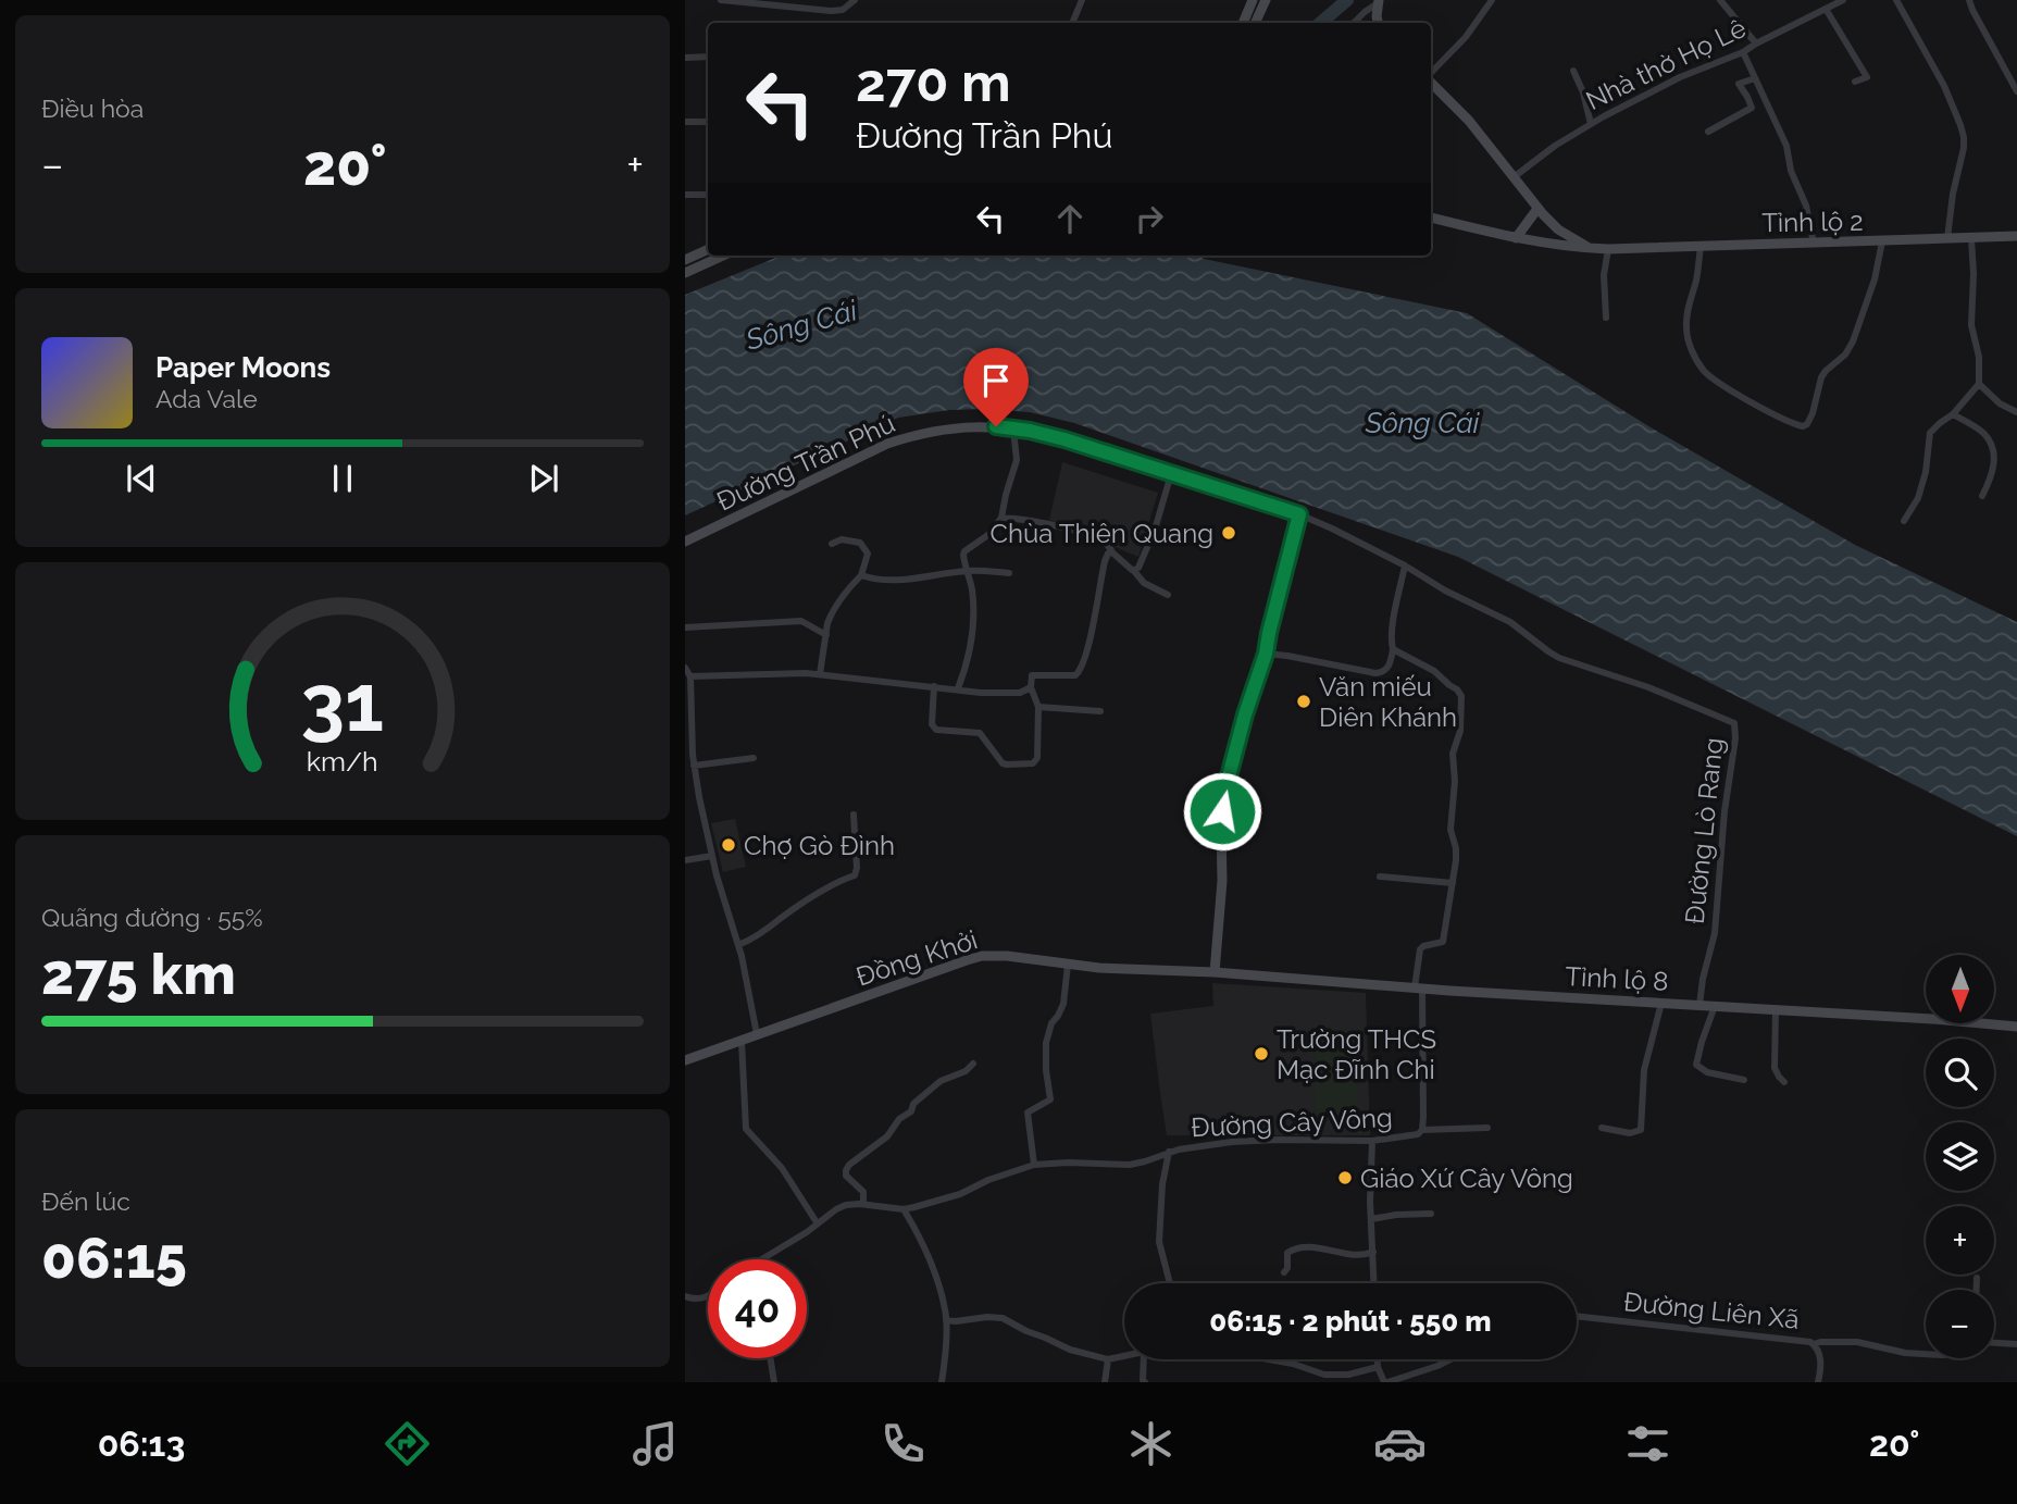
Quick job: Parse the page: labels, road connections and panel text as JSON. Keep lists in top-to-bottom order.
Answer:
{
  "streets": {
    "main road": [
      "Tỉnh lộ 2",
      "Đường Trần Phú",
      "Đồng Khởi",
      "Tỉnh lộ 8"
    ],
    "street": [
      "Nhà thờ Họ Lê",
      "Đường Lò Rang",
      "Đường Cây Vông",
      "Đường Liên Xã"
    ]
  },
  "crossings": [
    ["Đường Lò Rang", "Tỉnh lộ 8"],
    ["Đồng Khởi", "Tỉnh lộ 8"],
    ["Tỉnh lộ 8", "Đường Cây Vông"]
  ],
  "water": ["Sông Cái"],
  "places": [
    "Chùa Thiên Quang",
    "Văn miếu Diên Khánh",
    "Chợ Gò Đình",
    "Trường THCS Mạc Đĩnh Chi",
    "Giáo Xứ Cây Vông"
  ],
  "north": "bottom",
  "page": {
    "tile": [
      "Điều hòa",
      ["Quãng đường · 55%", "275 km"],
      ["Đến lúc", "06:15"]
    ],
    "turn": ["270 m", "Đường Trần Phú"],
    "heat": ["−", "20°", "+"],
    "song": ["Paper Moons", "Ada Vale"],
    "map_buttons": ["+", "−"],
    "limit": "40",
    "trip": "06:15 · 2 phút · 550 m",
    "tabs": ["06:13", "20°"],
    "gauge": ["31", "km/h"]
  }
}
